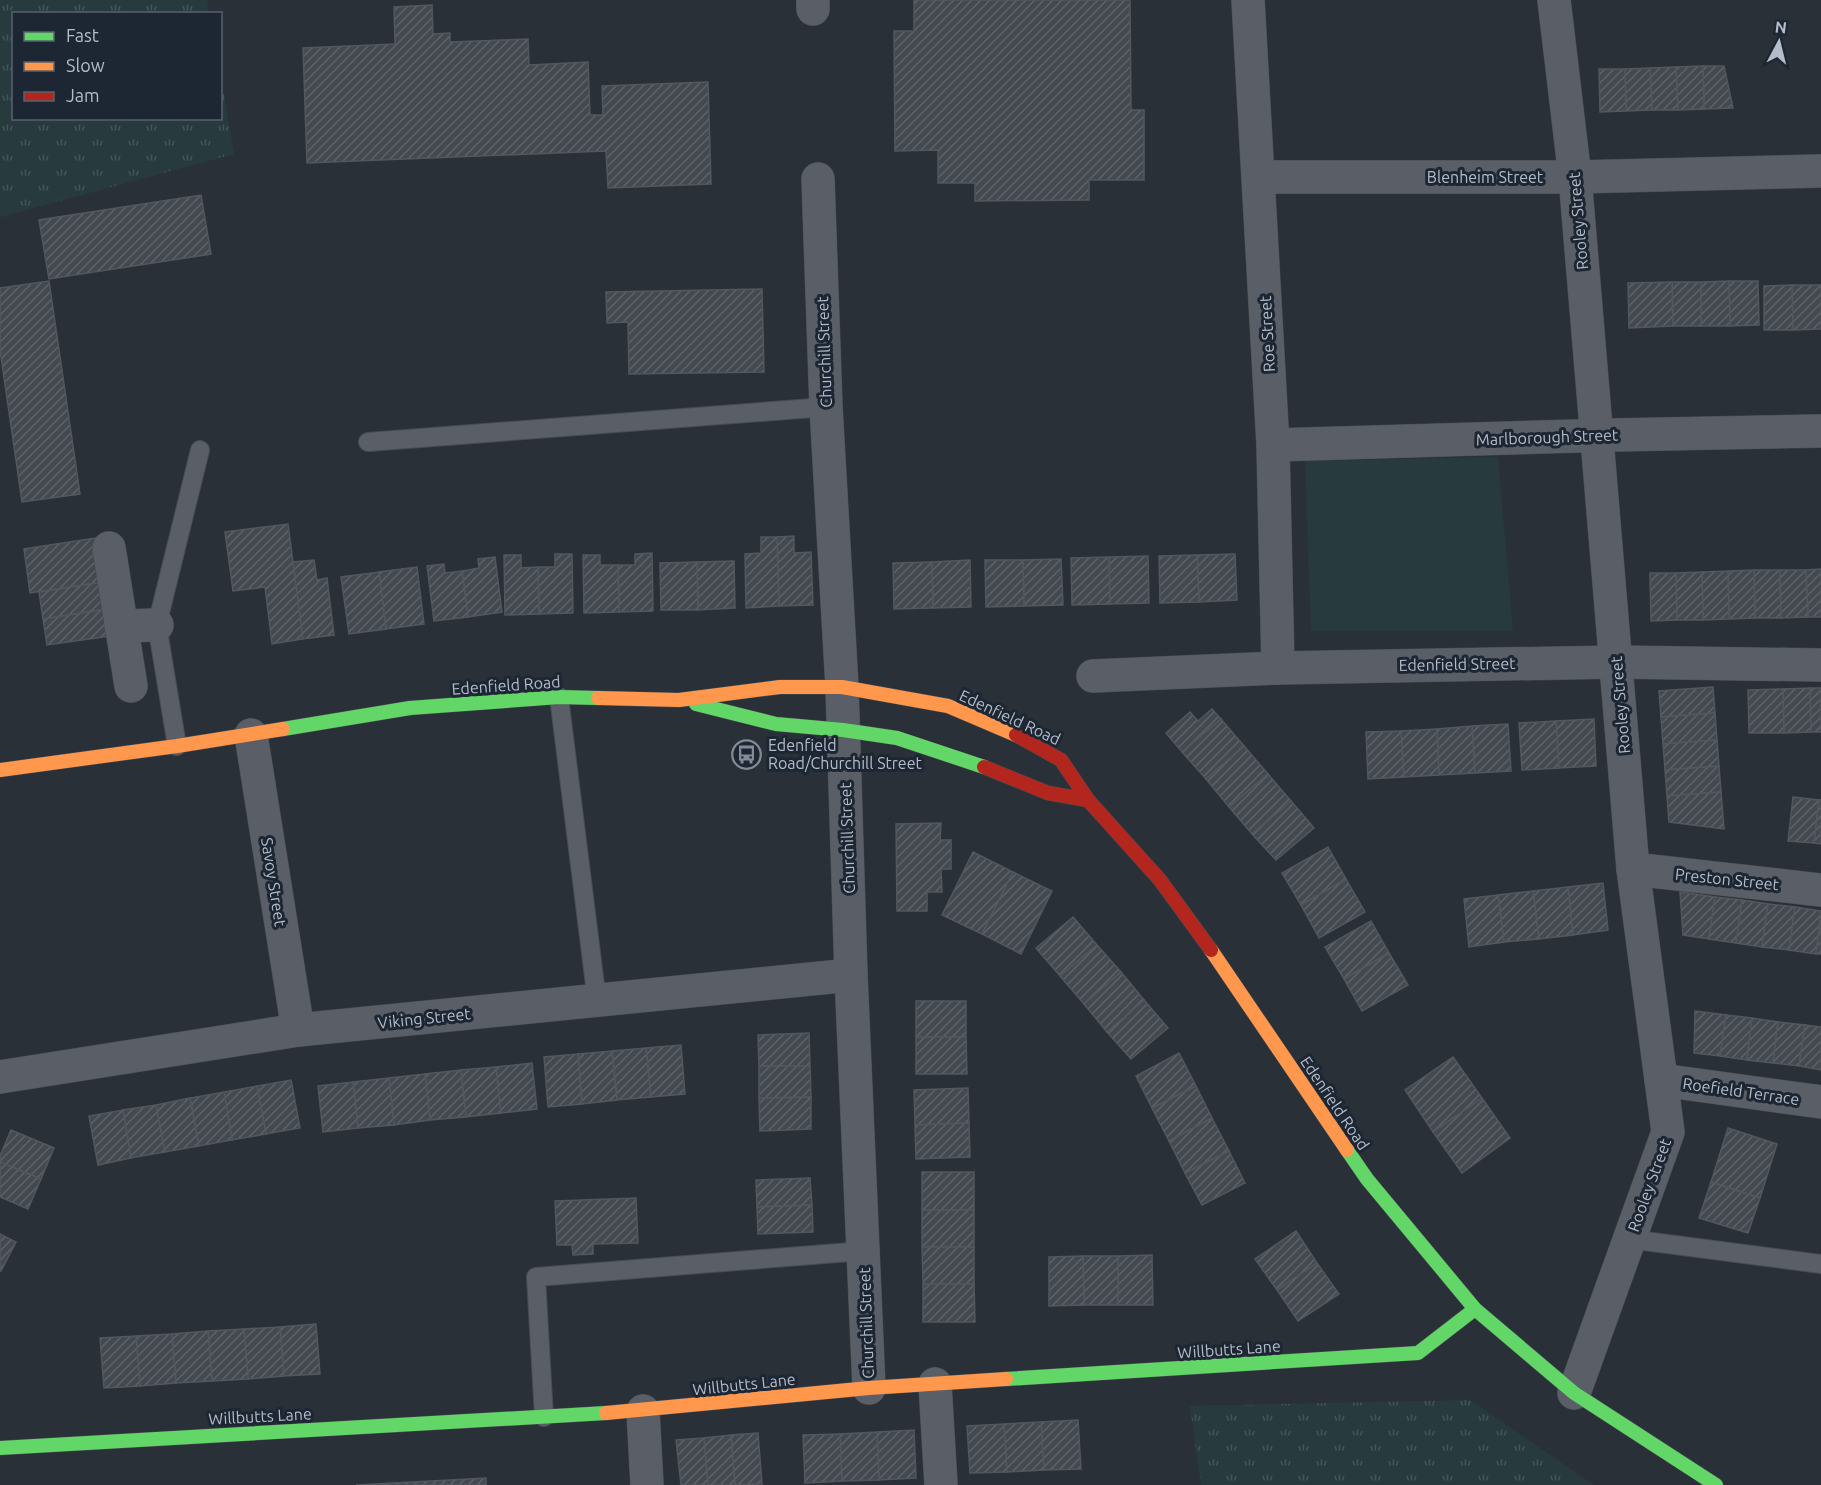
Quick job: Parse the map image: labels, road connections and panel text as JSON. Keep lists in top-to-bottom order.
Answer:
{
  "streets": {
    "main road": ["Edenfield Road", "Willbutts Lane"],
    "street": [
      "Blenheim Street",
      "Rooley Street",
      "Roe Street",
      "Churchill Street",
      "Marlborough Street",
      "Edenfield Street",
      "Preston Street",
      "Savoy Street",
      "Viking Street",
      "Roefield Terrace"
    ]
  },
  "crossings": [
    ["Blenheim Street", "Rooley Street"],
    ["Blenheim Street", "Roe Street"],
    ["Rooley Street", "Marlborough Street"],
    ["Rooley Street", "Edenfield Street"],
    ["Rooley Street", "Edenfield Road"],
    ["Rooley Street", "Preston Street"],
    ["Rooley Street", "Roefield Terrace"],
    ["Roe Street", "Marlborough Street"],
    ["Roe Street", "Edenfield Street"],
    ["Churchill Street", "Edenfield Road"],
    ["Churchill Street", "Viking Street"],
    ["Churchill Street", "Willbutts Lane"],
    ["Edenfield Road", "Savoy Street"],
    ["Edenfield Road", "Willbutts Lane"],
    ["Savoy Street", "Viking Street"]
  ],
  "places": {
    "bus stop": ["Edenfield Road/Churchill Street"]
  },
  "legend": ["Fast", "Slow", "Jam"],
  "north": "top"
}
